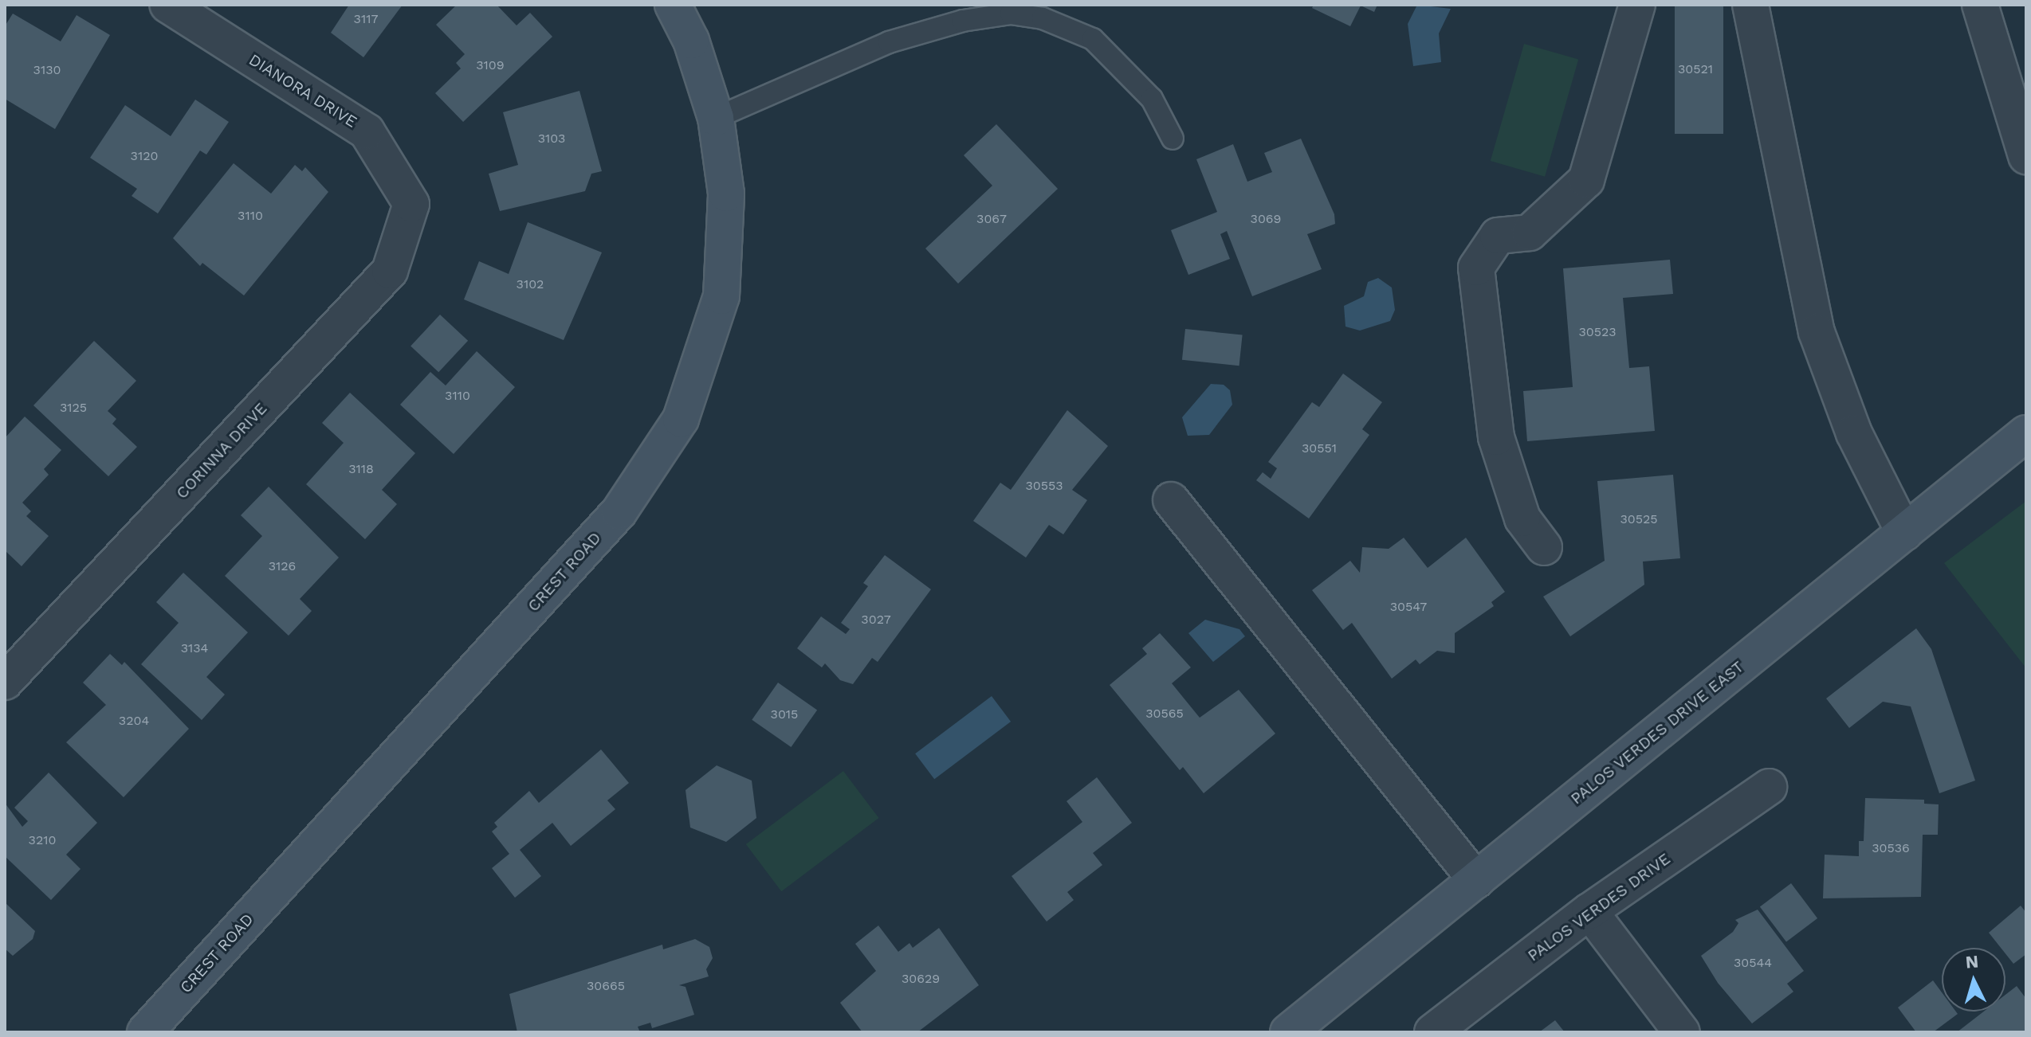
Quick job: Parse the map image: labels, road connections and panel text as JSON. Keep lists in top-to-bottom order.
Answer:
{
  "streets": {
    "street": [
      "DIANORA DRIVE",
      "CORINNA DRIVE",
      "CREST ROAD",
      "PALOS VERDES DRIVE EAST",
      "PALOS VERDES DRIVE"
    ]
  },
  "crossings": [
    ["DIANORA DRIVE", "CORINNA DRIVE"]
  ],
  "house_numbers": [
    "3117",
    "3109",
    "30521",
    "3130",
    "3103",
    "3120",
    "3110",
    "3067",
    "3069",
    "3102",
    "30523",
    "3110",
    "3125",
    "30551",
    "3118",
    "30553",
    "30525",
    "3126",
    "30547",
    "3027",
    "3134",
    "30565",
    "3015",
    "3204",
    "3210",
    "30536",
    "30544",
    "30629",
    "30665"
  ],
  "north": "top"
}
